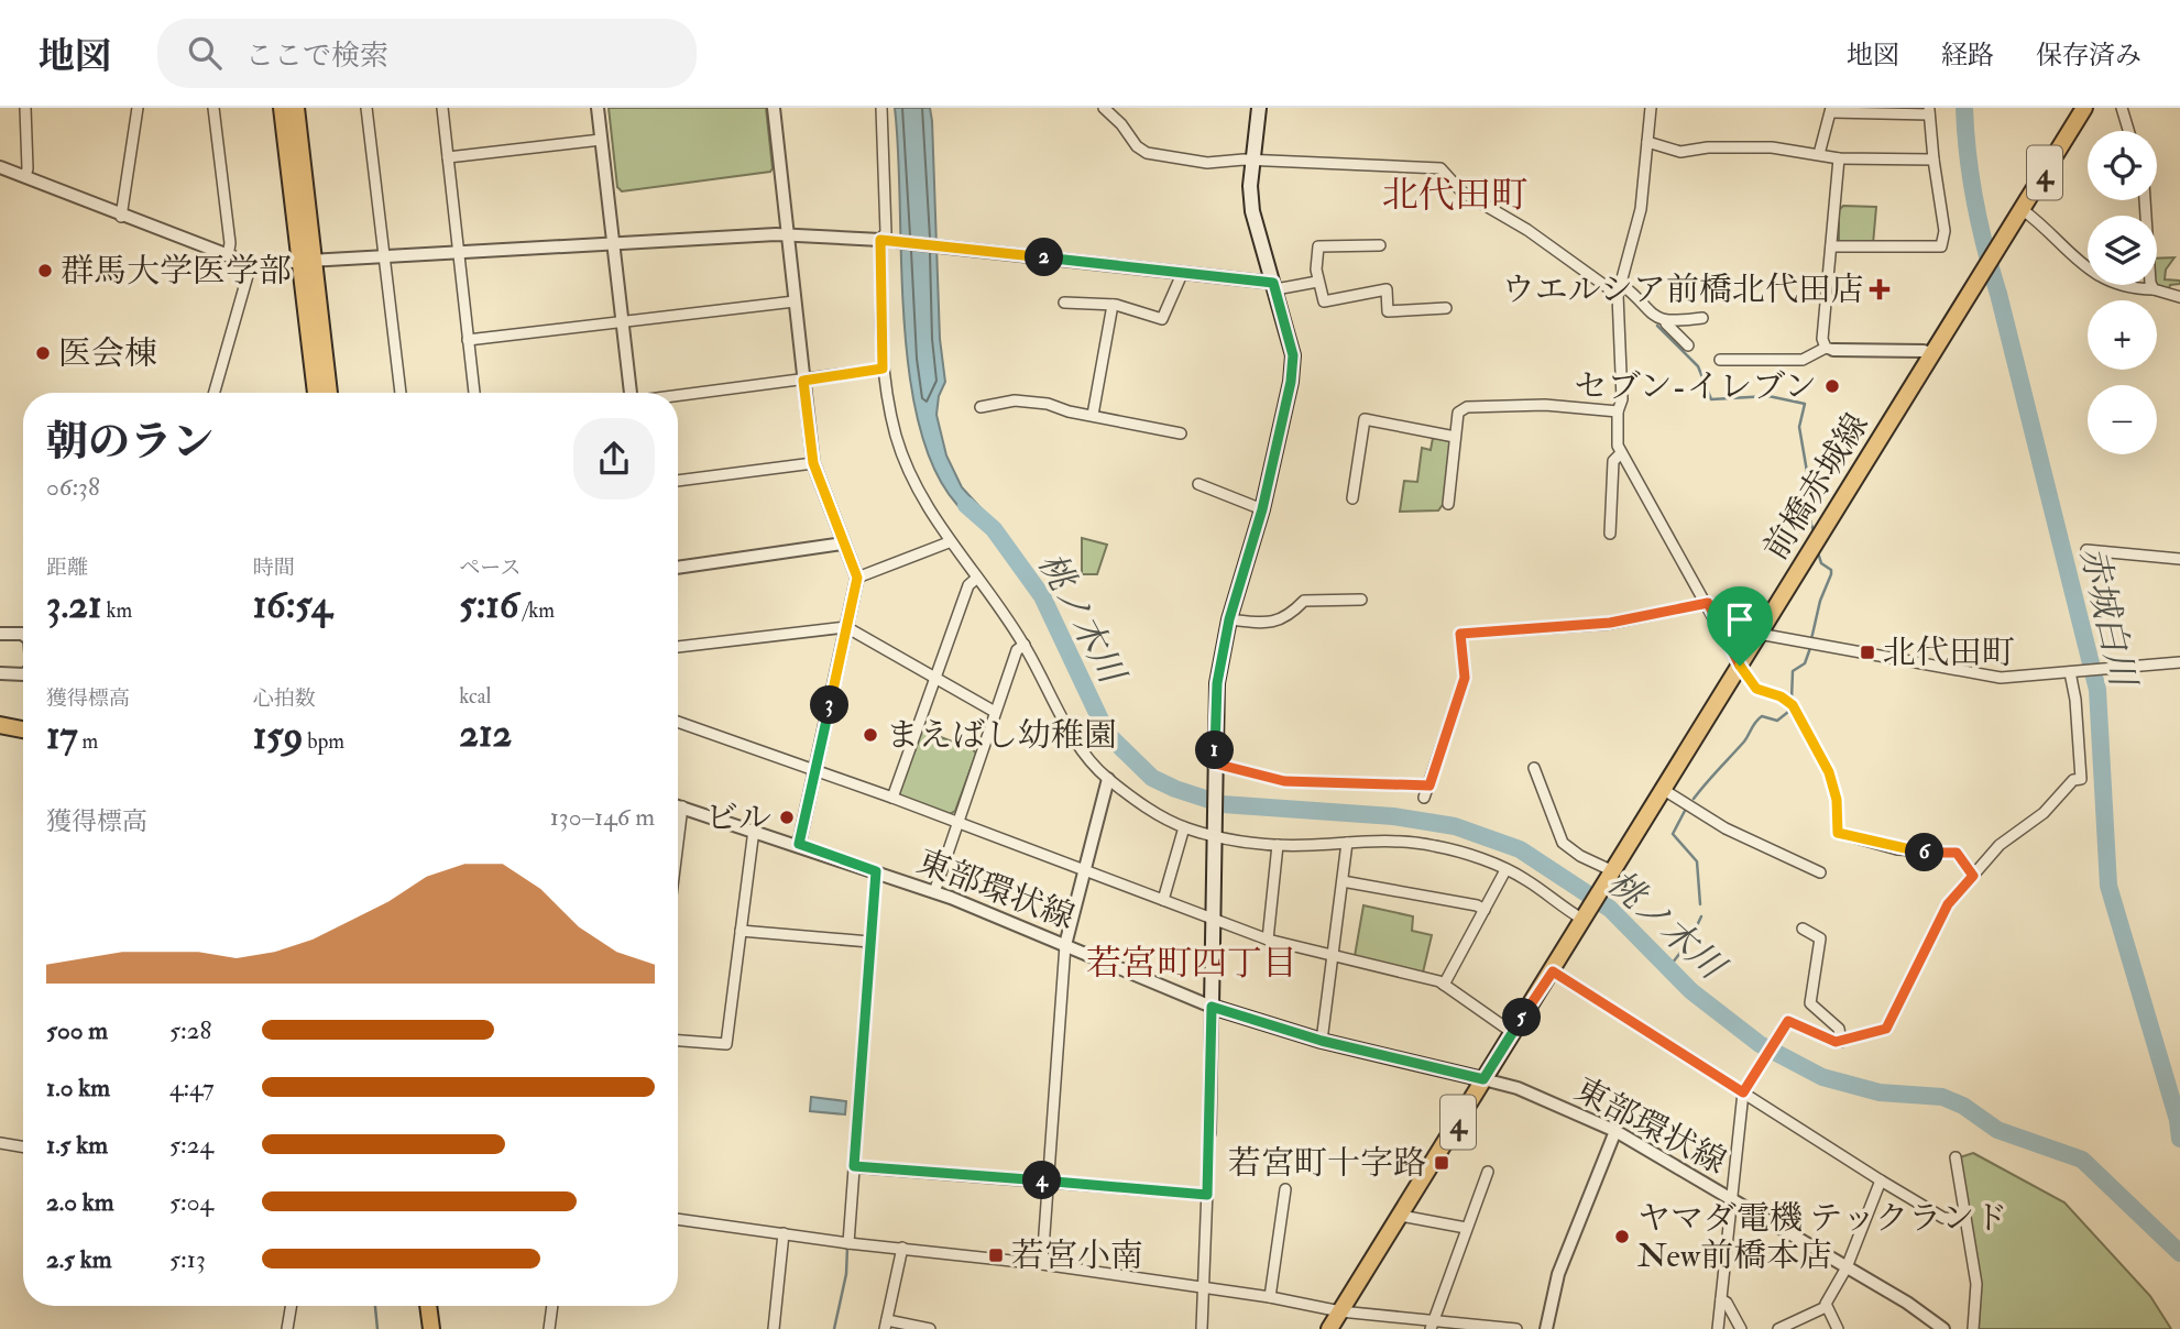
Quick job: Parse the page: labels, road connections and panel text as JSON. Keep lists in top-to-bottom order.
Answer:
{
  "streets": {
    "main road": ["4", "前橋赤城線"],
    "street": ["東部環状線"]
  },
  "crossings": [
    ["4", "前橋赤城線"],
    ["4", "東部環状線"]
  ],
  "districts": ["北代田町", "若宮町四丁目"],
  "water": ["赤城白川", "桃ノ木川"],
  "places": {
    "other": [
      "群馬大学医学部",
      "医会棟",
      "セブン-イレブン",
      "まえばし幼稚園",
      "ビル",
      "ヤマダ電機 テックランド New前橋本店"
    ],
    "health": ["ウエルシア前橋北代田店"],
    "transit": ["北代田町", "若宮町十字路", "若宮小南"]
  },
  "page": {
    "header": "地図",
    "search": "ここで検索",
    "nav": ["地図", "経路", "保存済み"],
    "map_buttons": ["+", "−"],
    "pins": [
      "2",
      "3",
      "1",
      "6",
      "5",
      "4"
    ],
    "heading": ["朝のラン", "06:38"],
    "stats": [
      ["距離", "3.21 km"],
      ["時間", "16:54"],
      ["ペース", "5:16 /km"],
      ["獲得標高", "17 m"],
      ["心拍数", "159 bpm"],
      ["kcal", "212"]
    ],
    "chart": ["獲得標高", "130–146 m"],
    "list": [
      {
        "name": "500 m",
        "note": "5:28"
      },
      {
        "name": "1.0 km",
        "note": "4:47"
      },
      {
        "name": "1.5 km",
        "note": "5:24"
      },
      {
        "name": "2.0 km",
        "note": "5:04"
      },
      {
        "name": "2.5 km",
        "note": "5:13"
      }
    ]
  }
}
